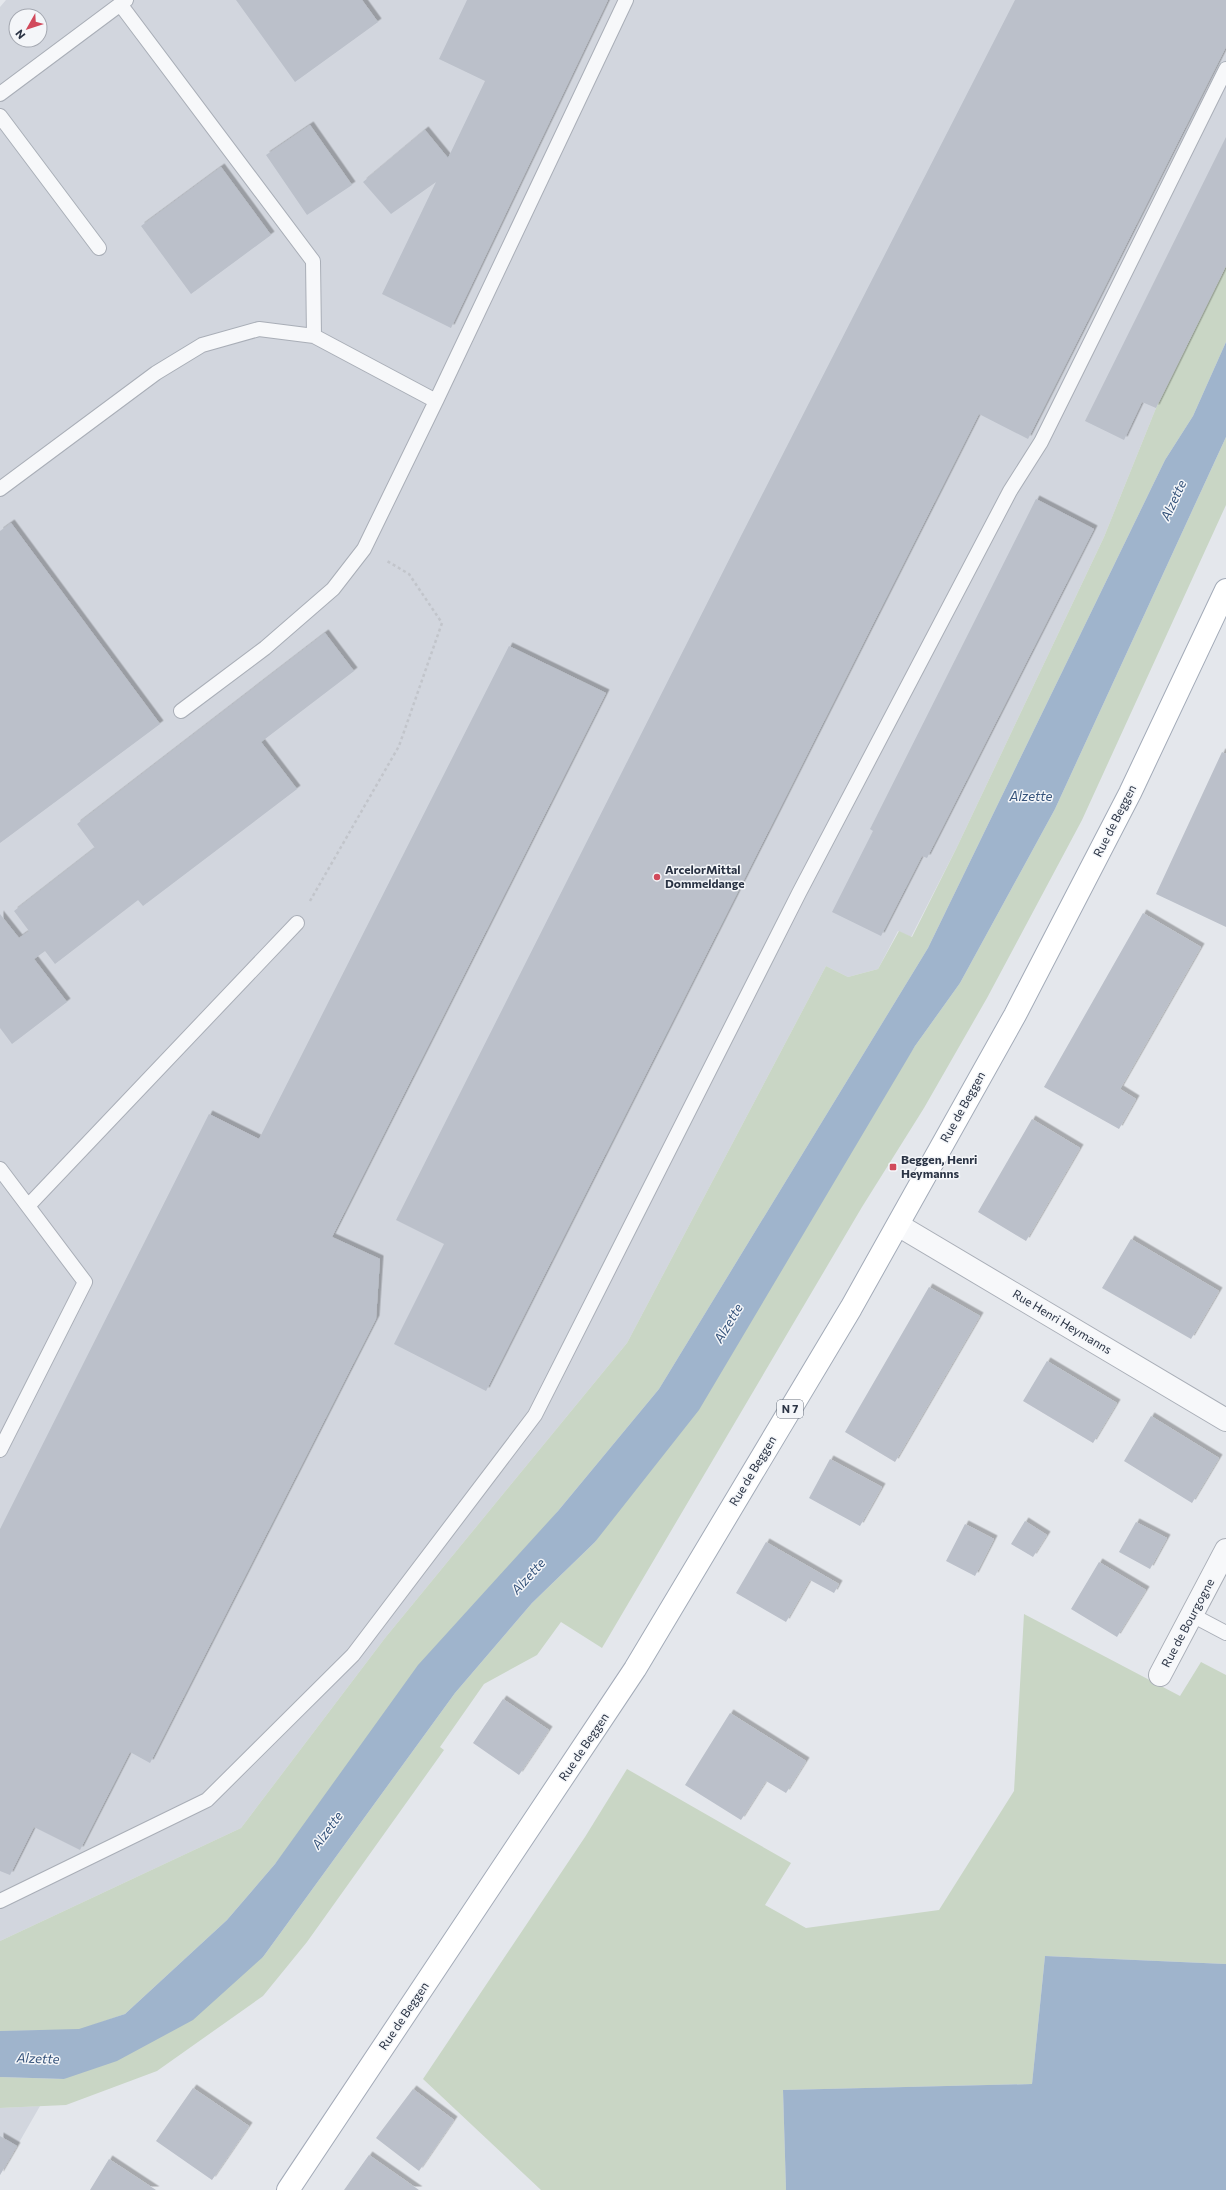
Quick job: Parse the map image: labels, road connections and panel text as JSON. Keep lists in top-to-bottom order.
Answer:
{
  "streets": {
    "main road": ["Rue de Beggen", "N 7"],
    "street": ["Rue Henri Heymanns", "Rue de Bourgogne"]
  },
  "crossings": [
    ["Rue de Beggen", "Rue Henri Heymanns"]
  ],
  "water": ["Alzette"],
  "places": {
    "other": ["ArcelorMittal Dommeldange"],
    "transit": ["Beggen, Henri Heymanns"]
  },
  "north": "bottom left"
}
